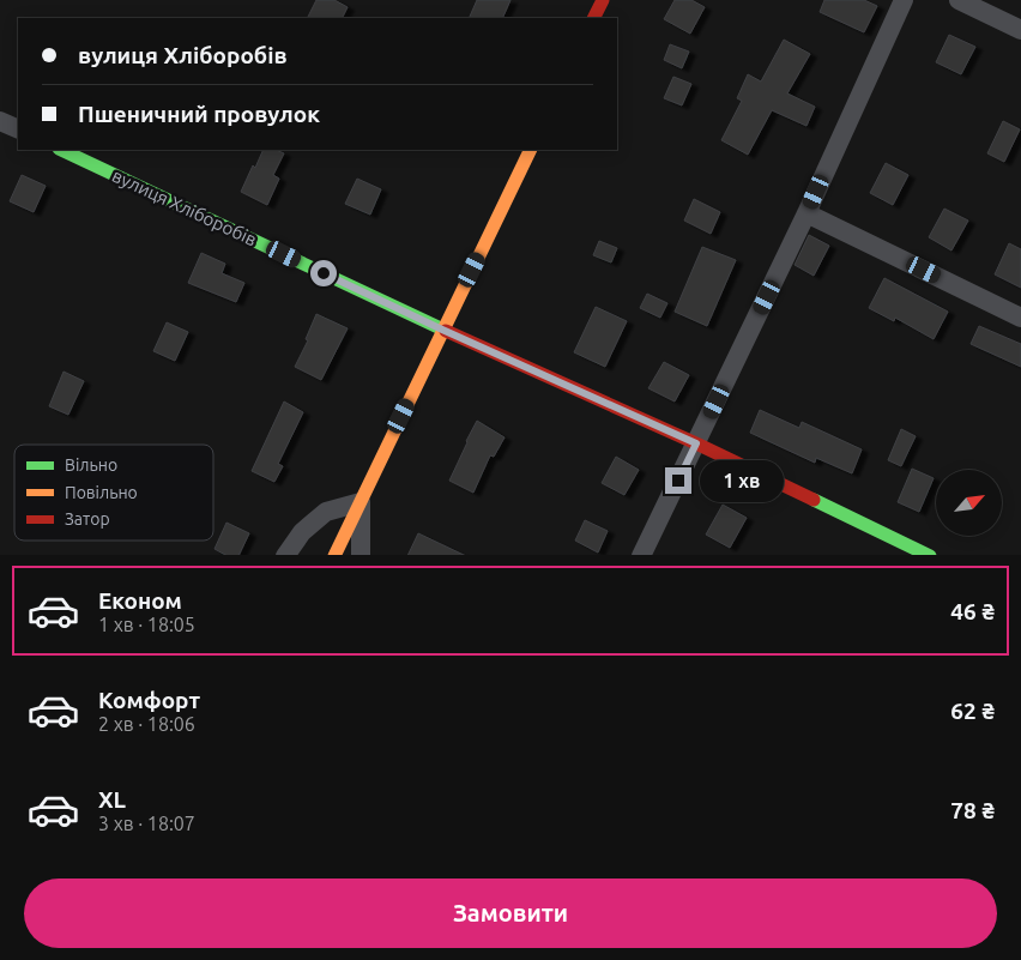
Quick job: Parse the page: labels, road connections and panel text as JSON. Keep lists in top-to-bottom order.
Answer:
{
  "streets": {
    "street": ["вулиця Хліборобів"]
  },
  "legend": ["Вільно", "Повільно", "Затор"],
  "north": "top right",
  "page": {
    "banner": ["вулиця Хліборобів", "Пшеничний провулок"],
    "bubble": "1 хв",
    "list": [
      {
        "name": "Економ",
        "note": "1 хв · 18:05",
        "value": "46 ₴"
      },
      {
        "name": "Комфорт",
        "note": "2 хв · 18:06",
        "value": "62 ₴"
      },
      {
        "name": "XL",
        "note": "3 хв · 18:07",
        "value": "78 ₴"
      }
    ],
    "buttons": "Замовити"
  }
}
